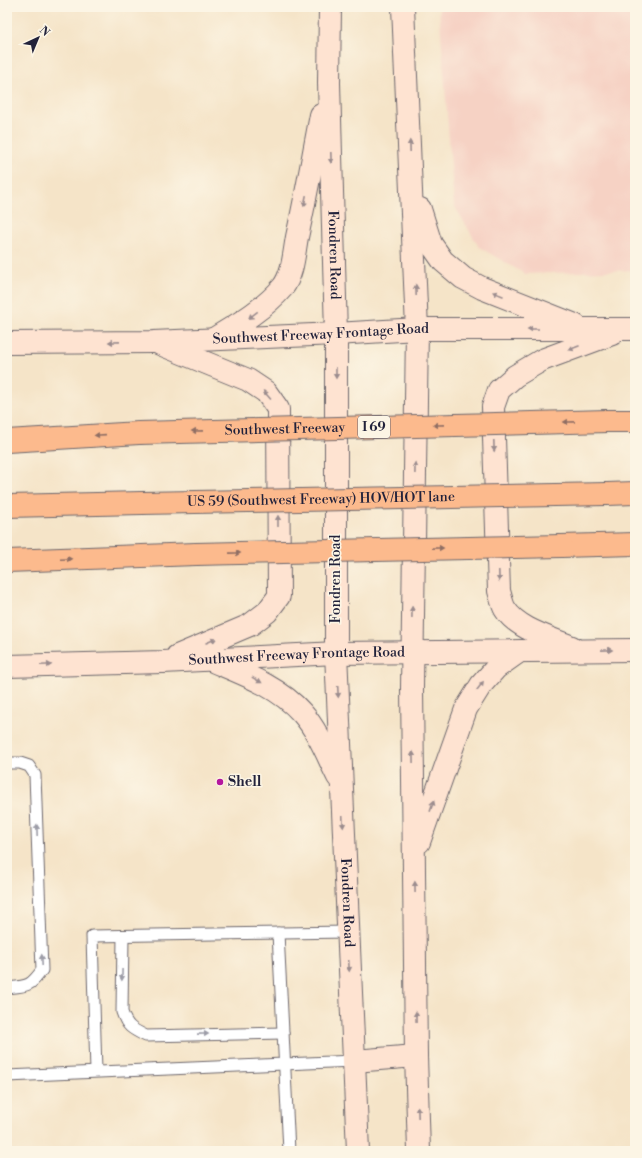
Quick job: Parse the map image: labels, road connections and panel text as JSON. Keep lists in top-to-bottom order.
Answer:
{
  "streets": {
    "highway": ["I 69", "Southwest Freeway", "US 59 (Southwest Freeway) HOV/HOT lane"],
    "main road": ["Fondren Road", "Southwest Freeway Frontage Road"]
  },
  "crossings": [
    ["Fondren Road", "Southwest Freeway Frontage Road"]
  ],
  "places": ["Shell"],
  "north": "top right"
}
